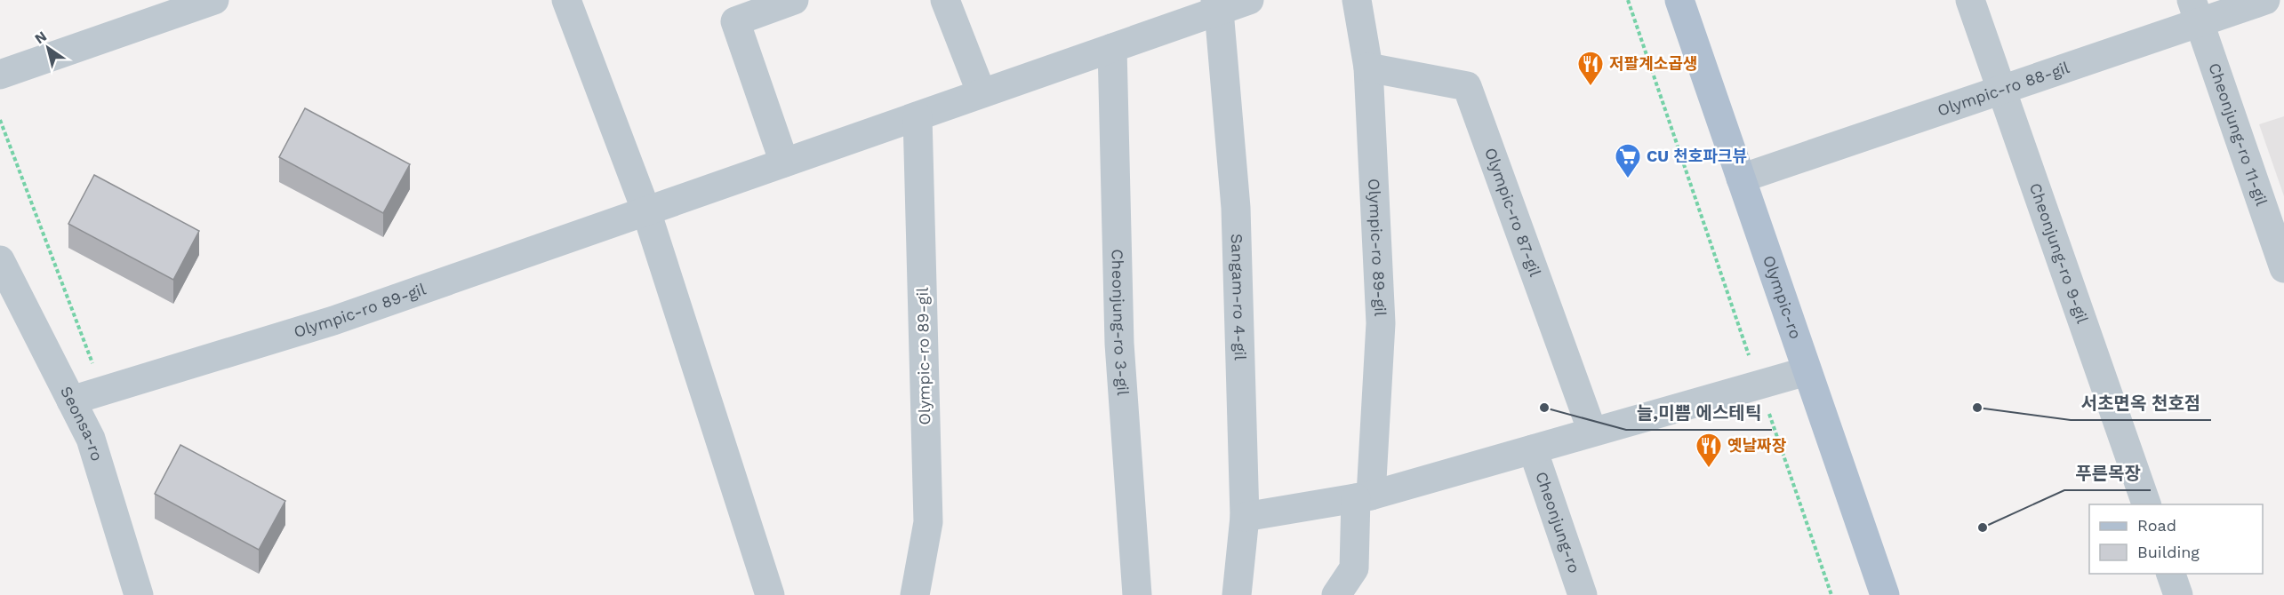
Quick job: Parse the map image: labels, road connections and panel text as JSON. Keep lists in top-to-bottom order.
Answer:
{
  "streets": {
    "main road": ["Olympic-ro"],
    "street": [
      "Olympic-ro 88-gil",
      "Cheonjung-ro 11-gil",
      "Olympic-ro 87-gil",
      "Olympic-ro 89-gil",
      "Cheonjung-ro 9-gil",
      "Sangam-ro 4-gil",
      "Cheonjung-ro 3-gil",
      "Seonsa-ro",
      "Cheonjung-ro"
    ]
  },
  "crossings": [
    ["Olympic-ro 88-gil", "Cheonjung-ro 11-gil"],
    ["Olympic-ro 88-gil", "Cheonjung-ro 9-gil"],
    ["Olympic-ro 88-gil", "Olympic-ro"],
    ["Olympic-ro 87-gil", "Olympic-ro 89-gil"],
    ["Olympic-ro 89-gil", "Sangam-ro 4-gil"],
    ["Olympic-ro 89-gil", "Cheonjung-ro 3-gil"],
    ["Olympic-ro 89-gil", "Seonsa-ro"]
  ],
  "places": {
    "restaurant": ["저팔계소곱생", "옛날짜장"],
    "supermarket": ["CU 천호파크뷰"],
    "other": ["늘,미쁨 에스테틱", "서초면옥 천호점", "푸른목장"]
  },
  "legend": ["Road", "Building"],
  "north": "top left"
}
